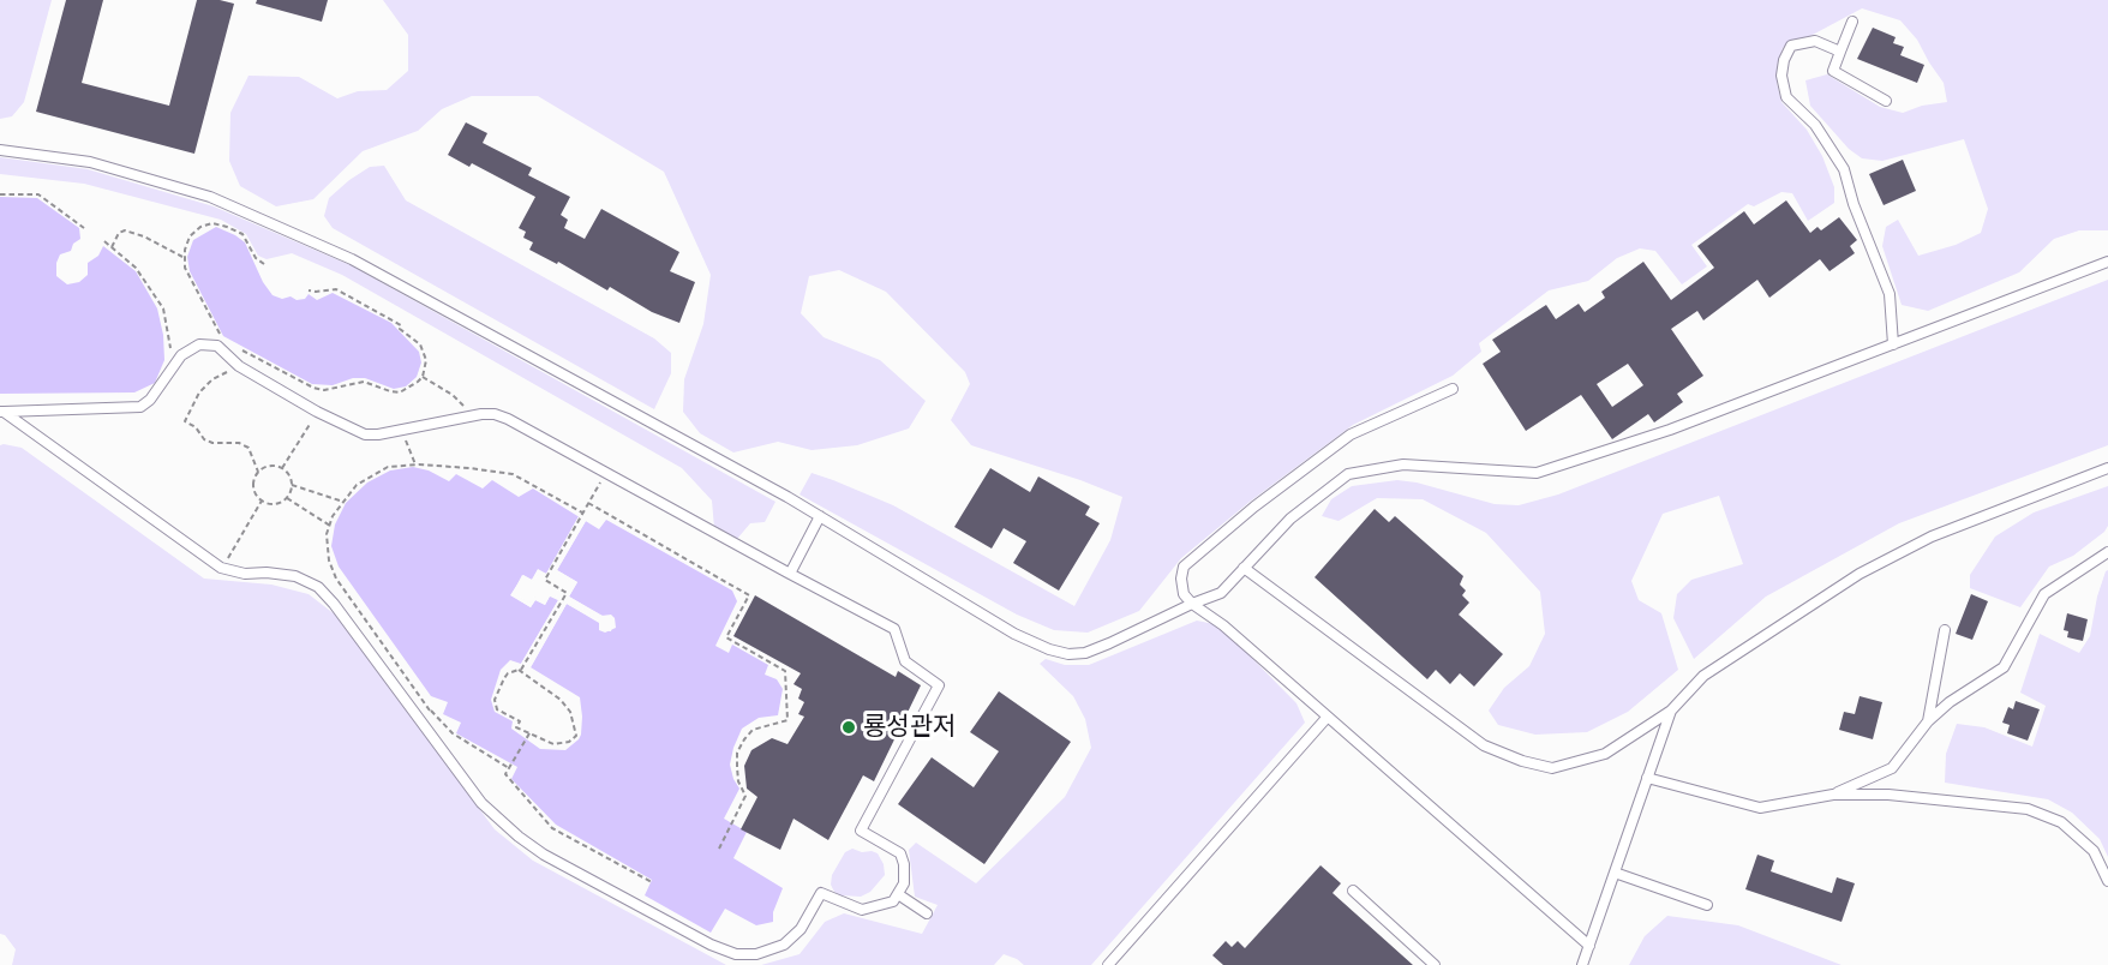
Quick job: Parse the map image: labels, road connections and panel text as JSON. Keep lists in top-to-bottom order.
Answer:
{
  "places": ["룡성관저"]
}
